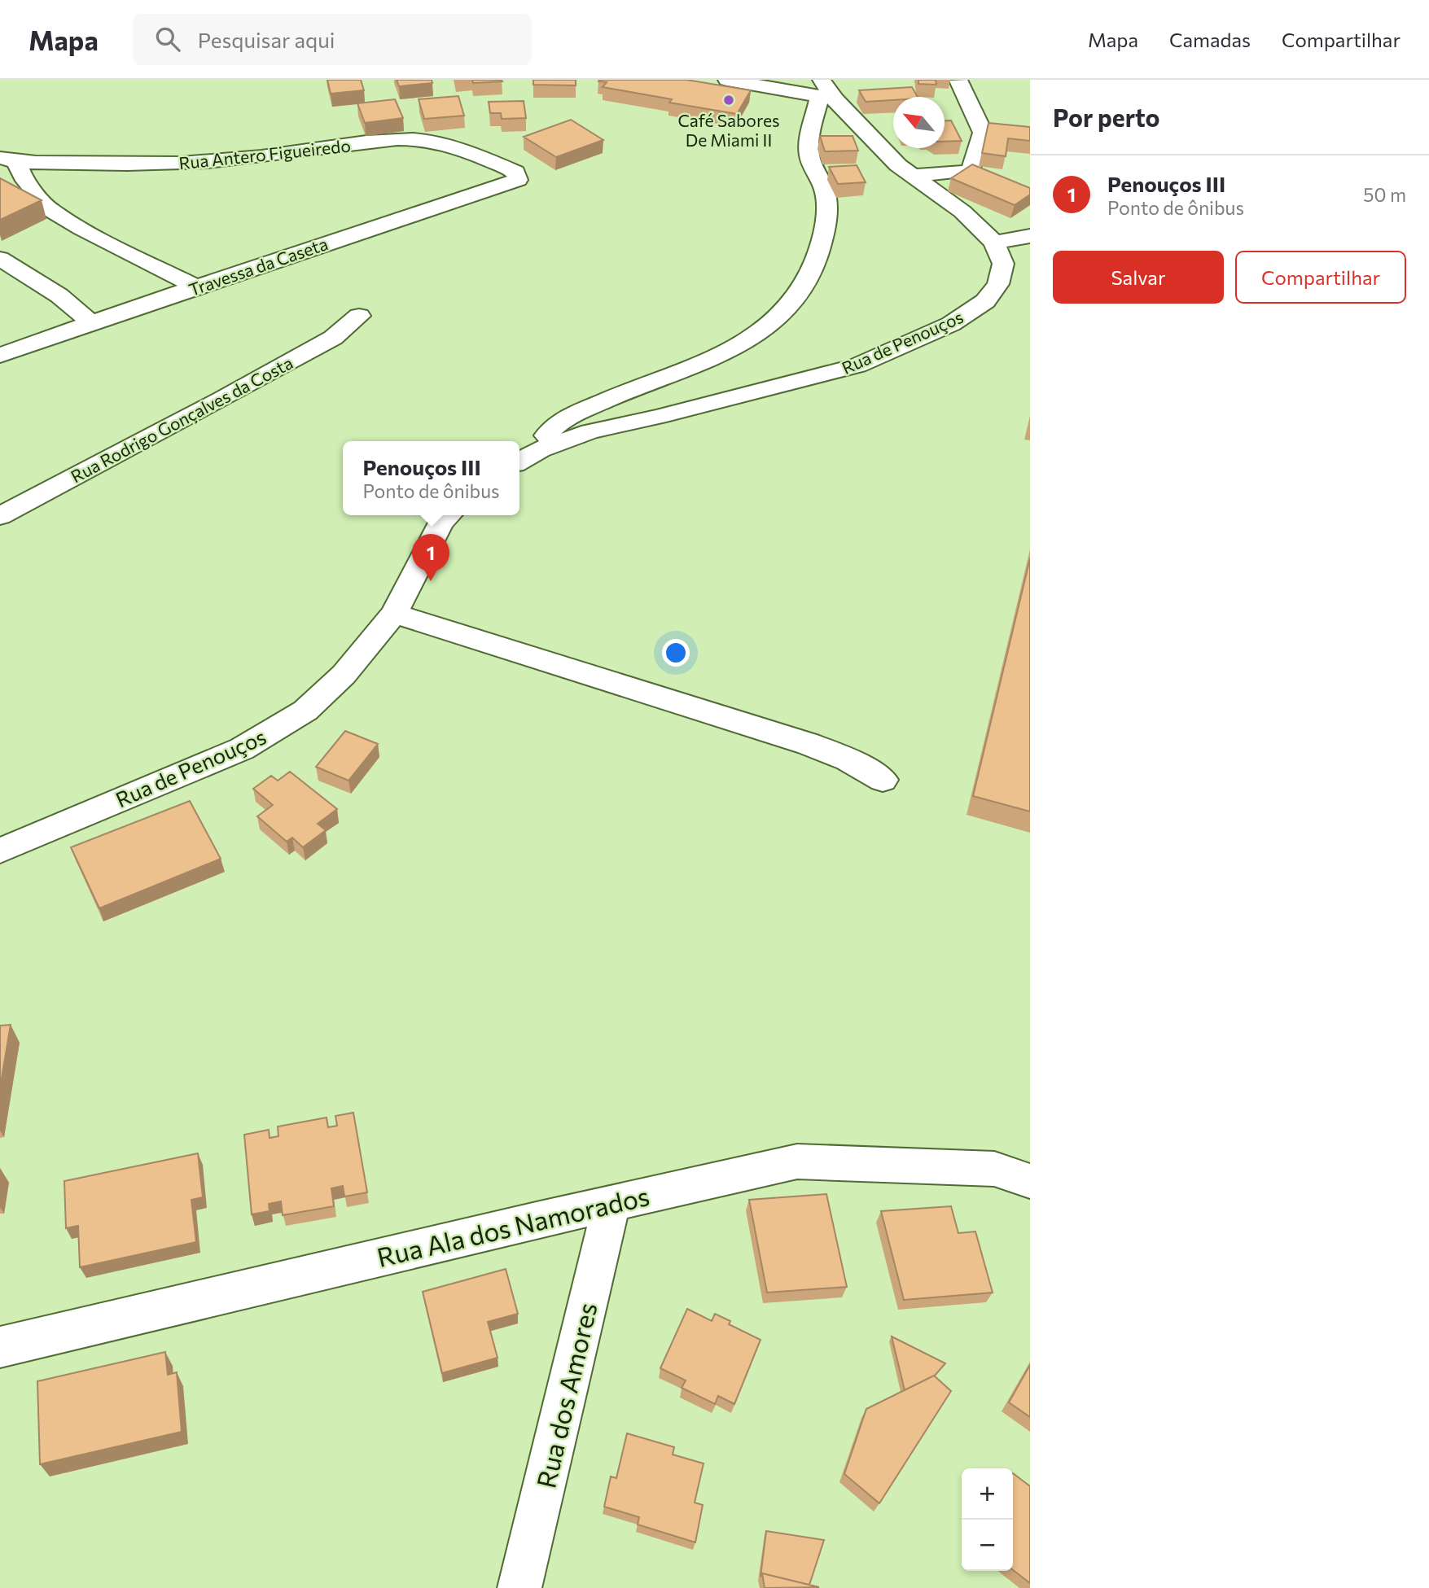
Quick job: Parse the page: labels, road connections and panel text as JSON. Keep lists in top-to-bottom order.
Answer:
{
  "streets": {
    "street": [
      "Rua Antero Figueiredo",
      "Travessa da Caseta",
      "Rua de Penouços",
      "Rua Rodrigo Gonçalves da Costa",
      "Rua Ala dos Namorados",
      "Rua dos Amores"
    ]
  },
  "crossings": [
    ["Rua Antero Figueiredo", "Travessa da Caseta"],
    ["Rua Ala dos Namorados", "Rua dos Amores"]
  ],
  "places": ["Café Sabores De Miami II"],
  "north": "top left",
  "page": {
    "header": "Mapa",
    "search": "Pesquisar aqui",
    "nav": ["Mapa", "Camadas", "Compartilhar"],
    "heading": "Por perto",
    "list": [
      {
        "mark": "1",
        "name": "Penouços III",
        "note": "Ponto de ônibus",
        "value": "50 m"
      }
    ],
    "buttons": ["Salvar", "Compartilhar"],
    "popup": ["Penouços III", "Ponto de ônibus"],
    "pins": "1",
    "map_buttons": ["+", "−"]
  }
}
